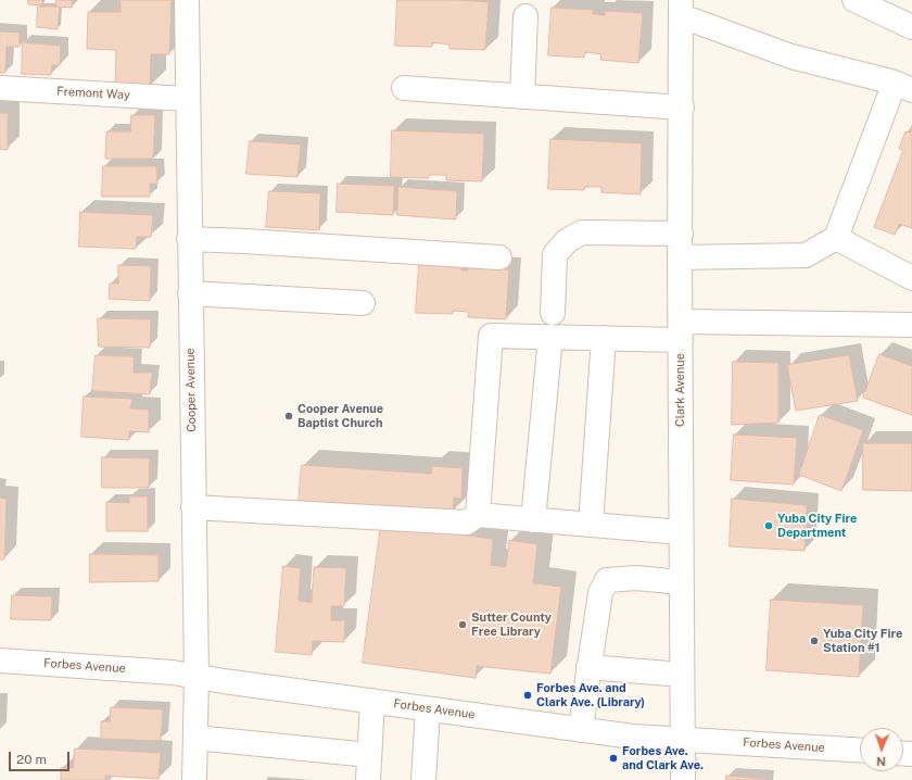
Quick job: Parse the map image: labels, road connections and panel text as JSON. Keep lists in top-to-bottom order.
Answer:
{
  "streets": {
    "street": [
      "Fremont Way",
      "Cooper Avenue",
      "Clark Avenue",
      "Forbes Avenue"
    ]
  },
  "crossings": [
    ["Fremont Way", "Cooper Avenue"],
    ["Cooper Avenue", "Forbes Avenue"],
    ["Clark Avenue", "Forbes Avenue"]
  ],
  "places": [
    "Cooper Avenue Baptist Church",
    "Yuba City Fire Department",
    "Sutter County Free Library",
    "Yuba City Fire Station #1",
    "Forbes Ave. and Clark Ave. (Library)",
    "Forbes Ave. and Clark Ave."
  ],
  "scale_bar": "20 m",
  "north": "bottom"
}
